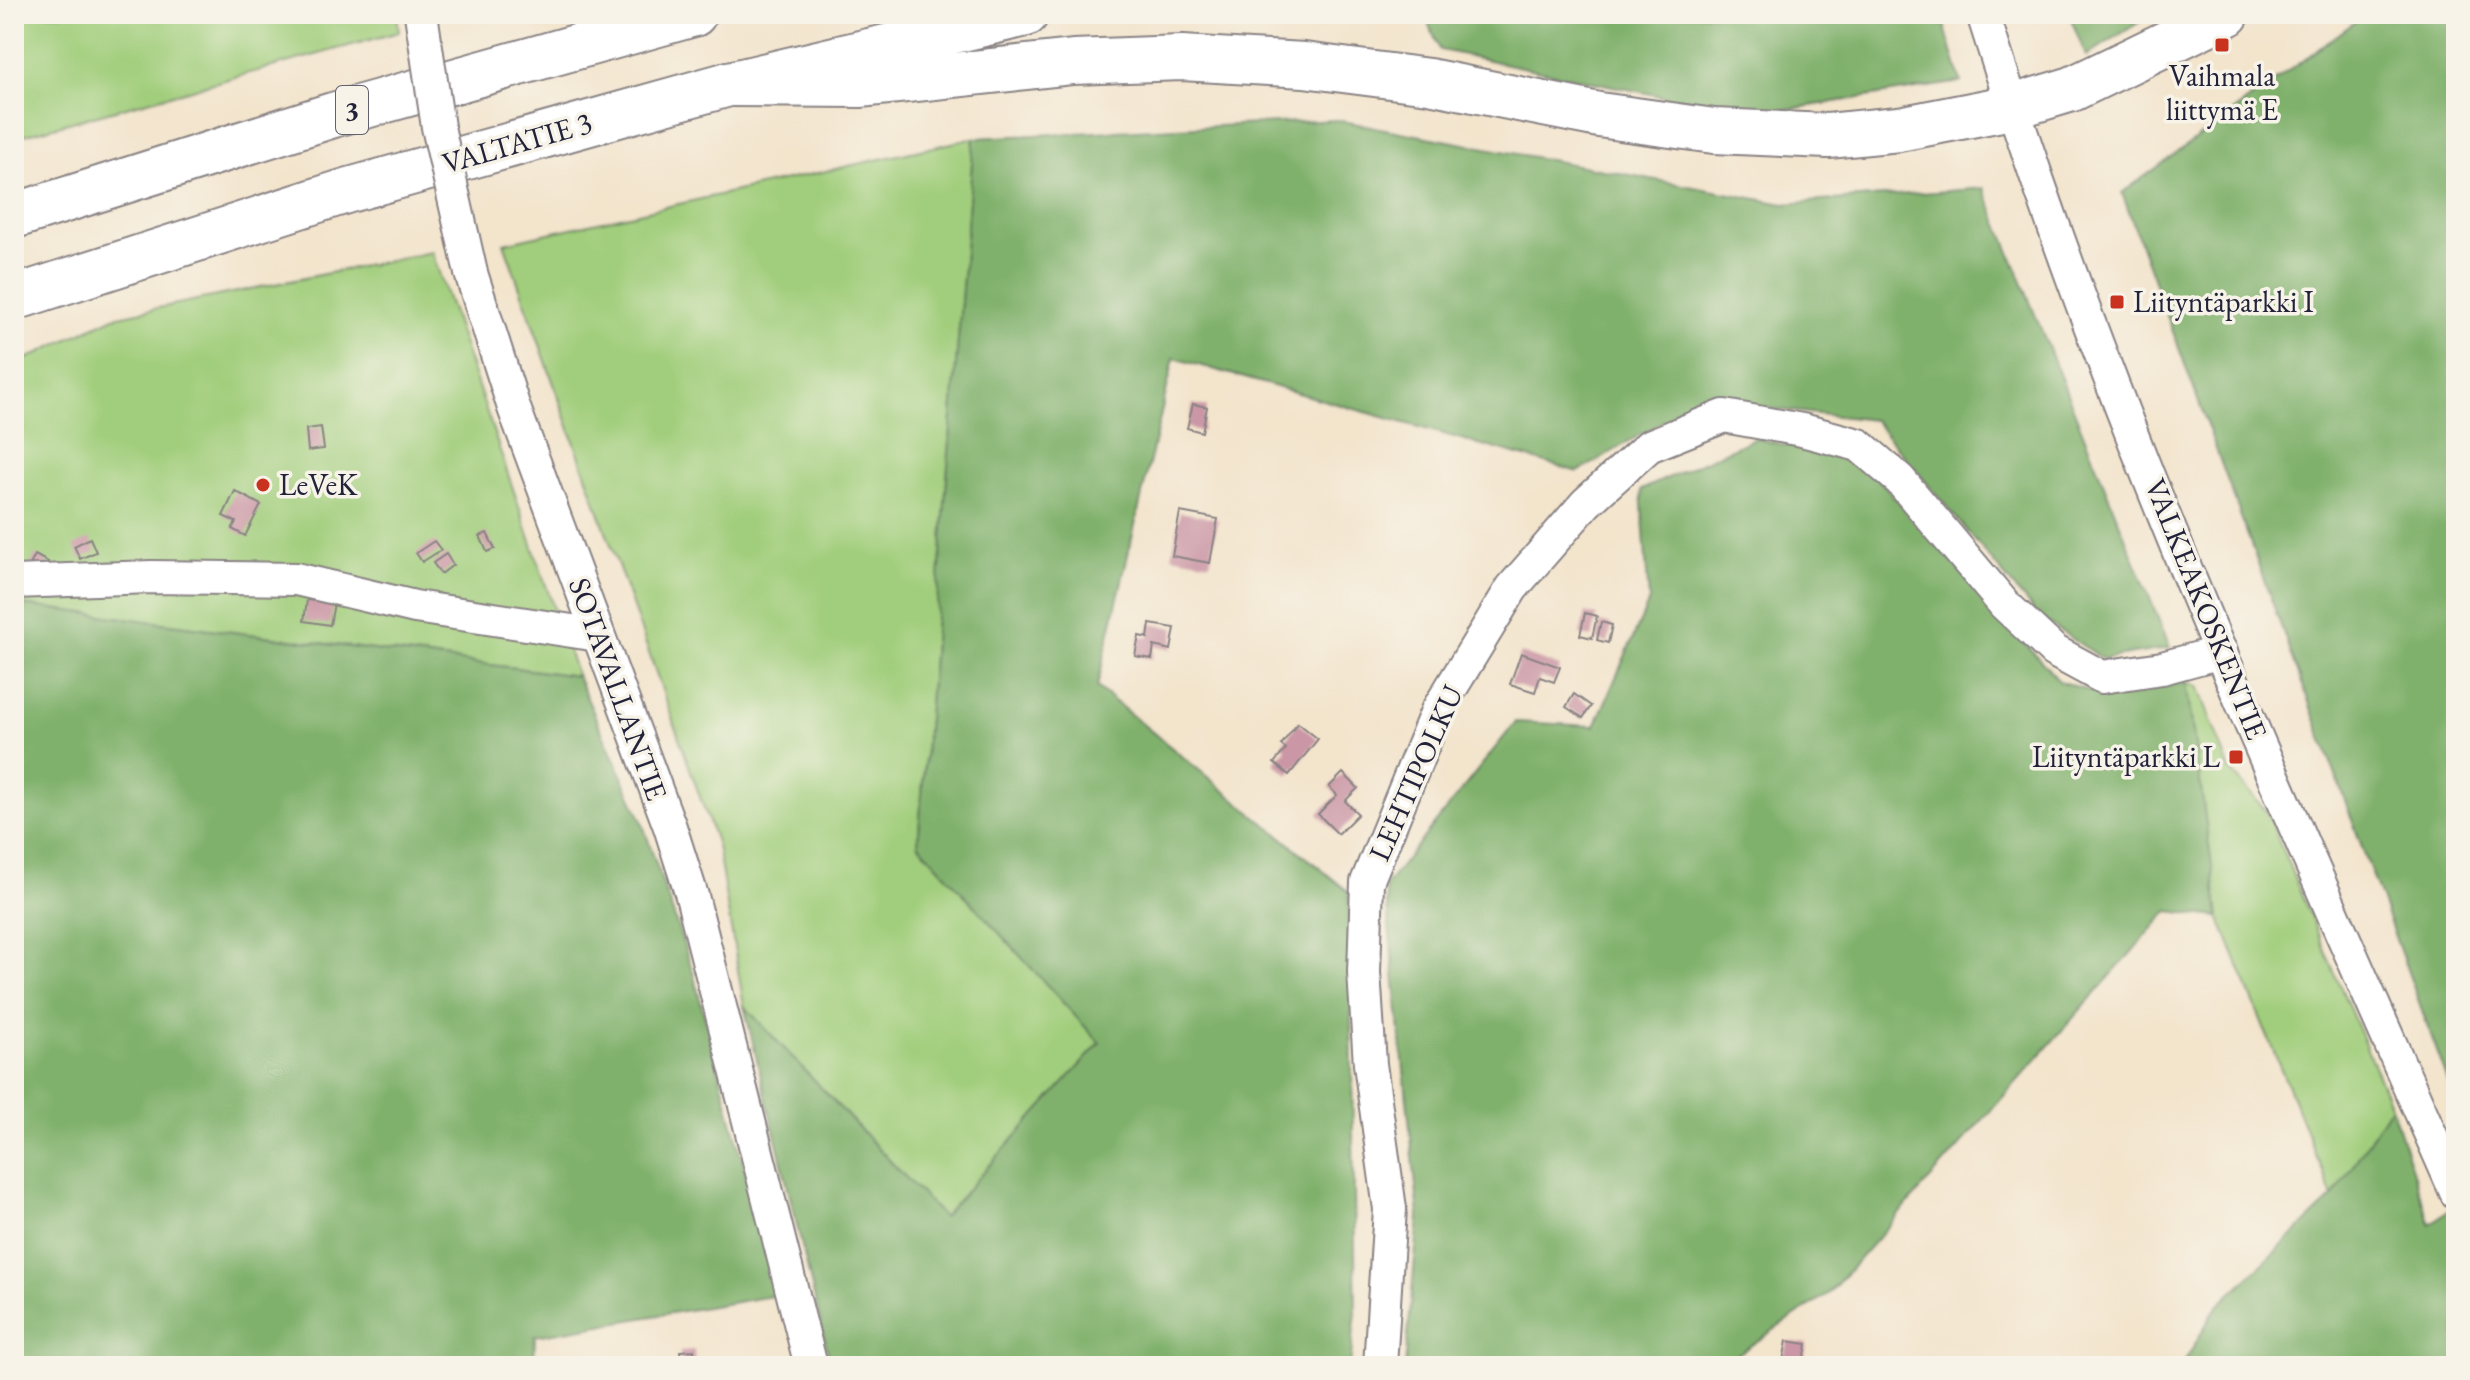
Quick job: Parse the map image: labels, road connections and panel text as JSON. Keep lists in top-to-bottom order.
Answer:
{
  "streets": {
    "highway": ["3", "VALTATIE 3"],
    "street": ["VALKEAKOSKENTIE", "SOTAVALLANTIE", "LEHTIPOLKU"]
  },
  "crossings": [
    ["VALKEAKOSKENTIE", "LEHTIPOLKU"]
  ],
  "places": {
    "transit": ["Vaihmala liittymä E", "Liityntäparkki I", "Liityntäparkki L"],
    "other": ["LeVeK"]
  }
}
